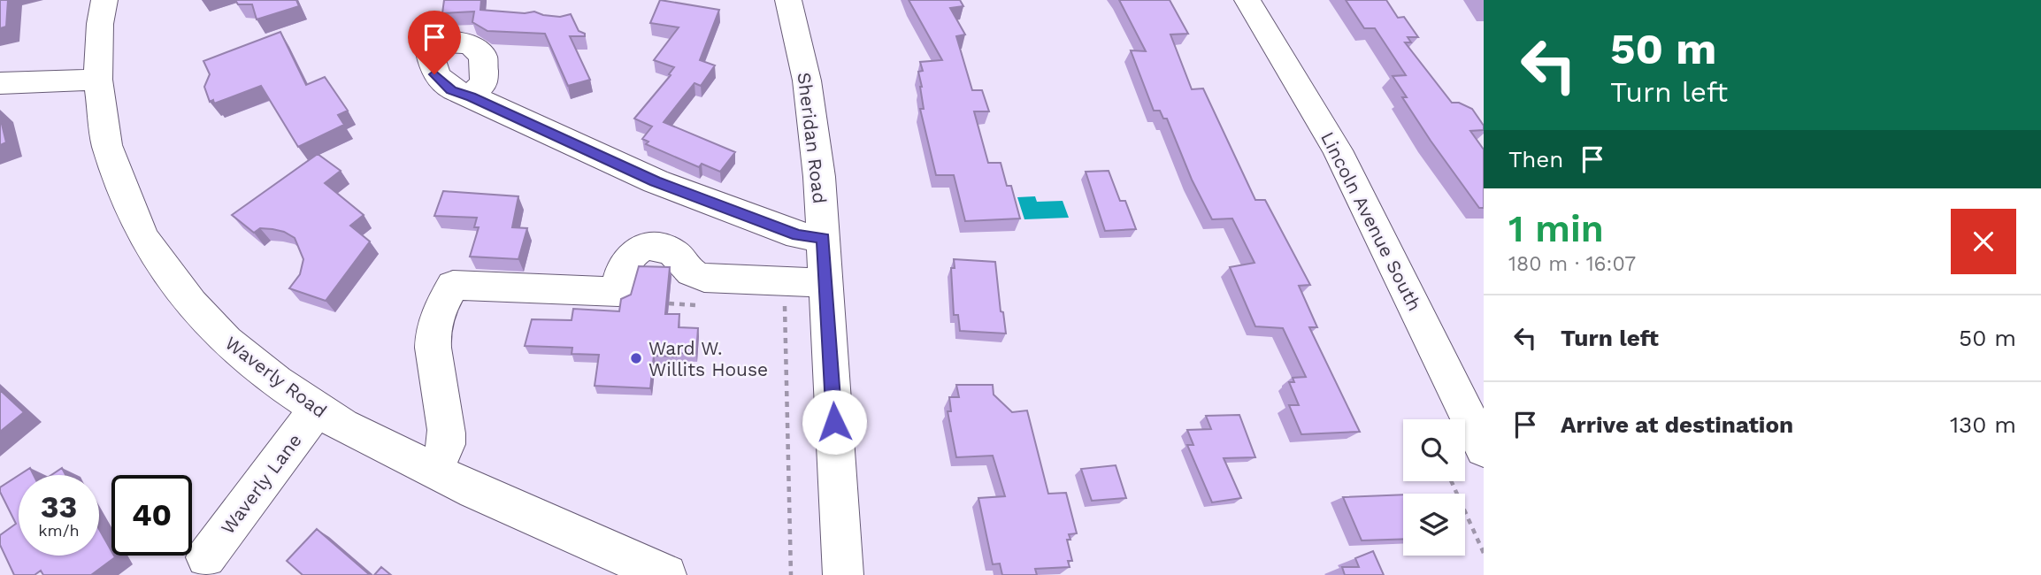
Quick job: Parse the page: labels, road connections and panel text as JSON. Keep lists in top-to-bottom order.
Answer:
{
  "streets": {
    "street": [
      "Sheridan Road",
      "Lincoln Avenue South",
      "Waverly Road",
      "Waverly Lane"
    ]
  },
  "crossings": [
    ["Waverly Road", "Waverly Lane"]
  ],
  "places": ["Ward W. Willits House"],
  "page": {
    "turn": ["50 m", "Turn left"],
    "then": "Then",
    "heading": ["1 min", "180 m · 16:07"],
    "list": [
      {
        "name": "Turn left",
        "value": "50 m"
      },
      {
        "name": "Arrive at destination",
        "value": "130 m"
      }
    ],
    "speed": "33 km/h",
    "limit": "40"
  }
}
